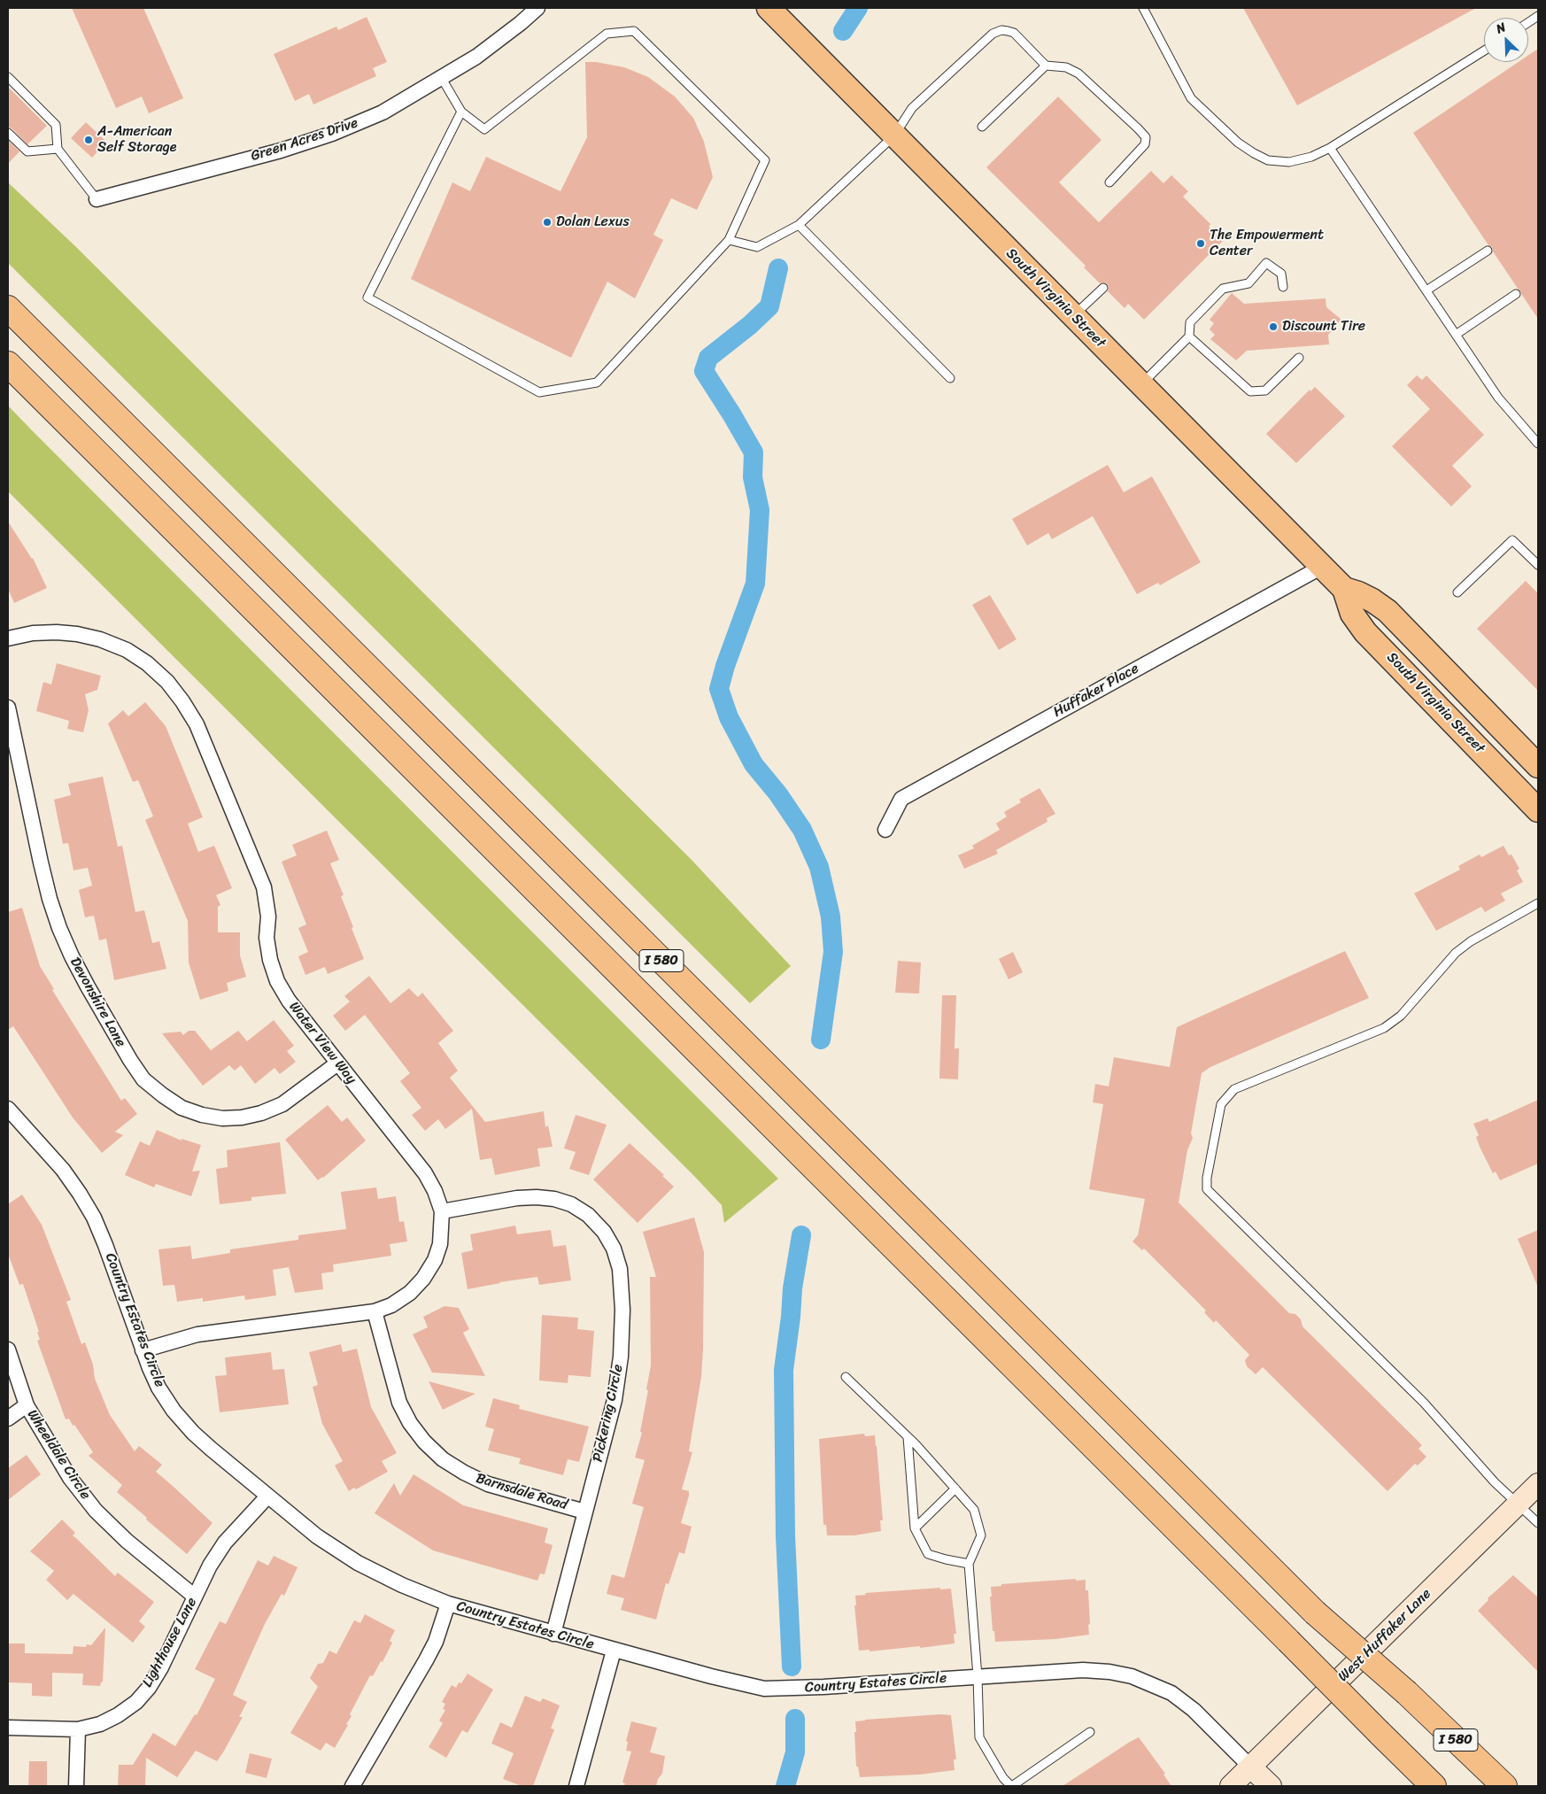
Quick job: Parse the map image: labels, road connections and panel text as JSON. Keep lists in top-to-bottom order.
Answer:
{
  "streets": {
    "highway": ["I 580"],
    "main road": ["South Virginia Street"],
    "street": [
      "Green Acres Drive",
      "Huffaker Place",
      "Devonshire Lane",
      "Water View Way",
      "Country Estates Circle",
      "Pickering Circle",
      "Wheeldale Circle",
      "Barnsdale Road",
      "West Huffaker Lane",
      "Lighthouse Lane"
    ]
  },
  "crossings": [
    ["South Virginia Street", "Huffaker Place"],
    ["Devonshire Lane", "Water View Way"],
    ["Water View Way", "Country Estates Circle"],
    ["Water View Way", "Pickering Circle"],
    ["Water View Way", "Barnsdale Road"],
    ["Country Estates Circle", "Pickering Circle"],
    ["Country Estates Circle", "West Huffaker Lane"],
    ["Country Estates Circle", "Lighthouse Lane"],
    ["Pickering Circle", "Barnsdale Road"],
    ["Wheeldale Circle", "Lighthouse Lane"]
  ],
  "places": [
    "A-American Self Storage",
    "Dolan Lexus",
    "The Empowerment Center",
    "Discount Tire"
  ],
  "north": "top left"
}
